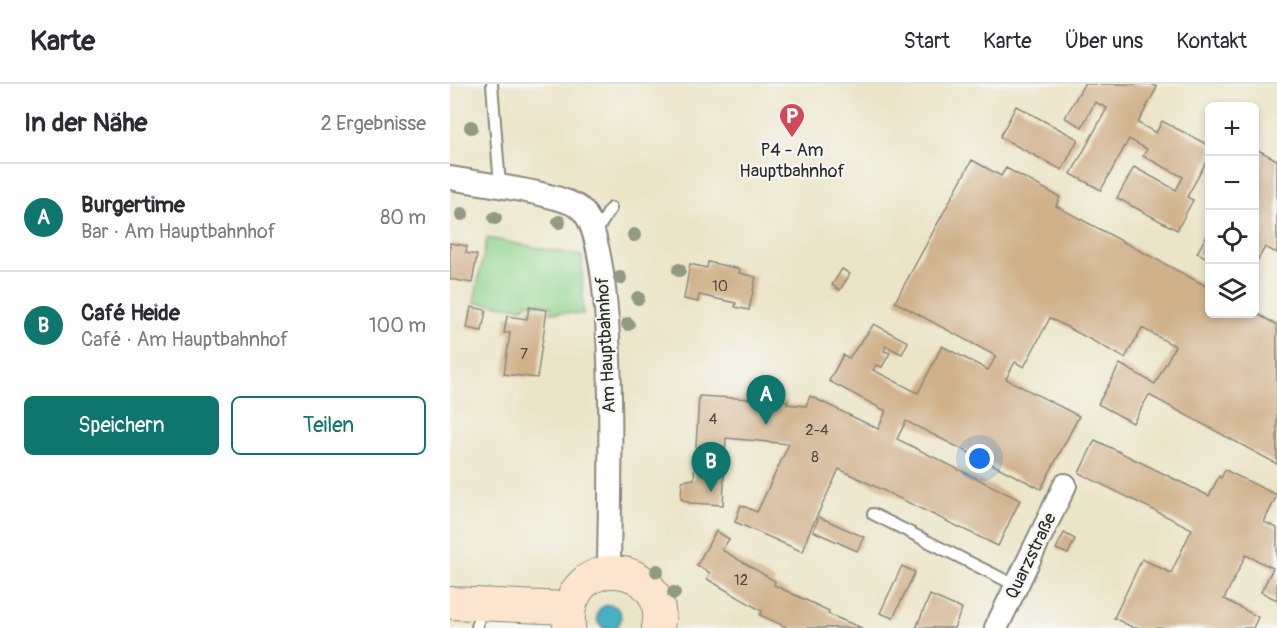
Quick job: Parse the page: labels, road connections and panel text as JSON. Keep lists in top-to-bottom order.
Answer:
{
  "streets": {
    "street": ["Am Hauptbahnhof", "Quarzstraße"]
  },
  "places": {
    "parking": ["P4 - Am Hauptbahnhof"]
  },
  "house_numbers": [
    "10",
    "7",
    "4",
    "2-4",
    "8",
    "12"
  ],
  "page": {
    "header": "Karte",
    "nav": [
      "Start",
      "Karte",
      "Über uns",
      "Kontakt"
    ],
    "heading": ["In der Nähe", "2 Ergebnisse"],
    "map_buttons": ["+", "−"],
    "list": [
      {
        "mark": "A",
        "name": "Burgertime",
        "note": "Bar · Am Hauptbahnhof",
        "value": "80 m"
      },
      {
        "mark": "B",
        "name": "Café Heide",
        "note": "Café · Am Hauptbahnhof",
        "value": "100 m"
      }
    ],
    "pins": ["A", "B"],
    "buttons": ["Speichern", "Teilen"]
  }
}
